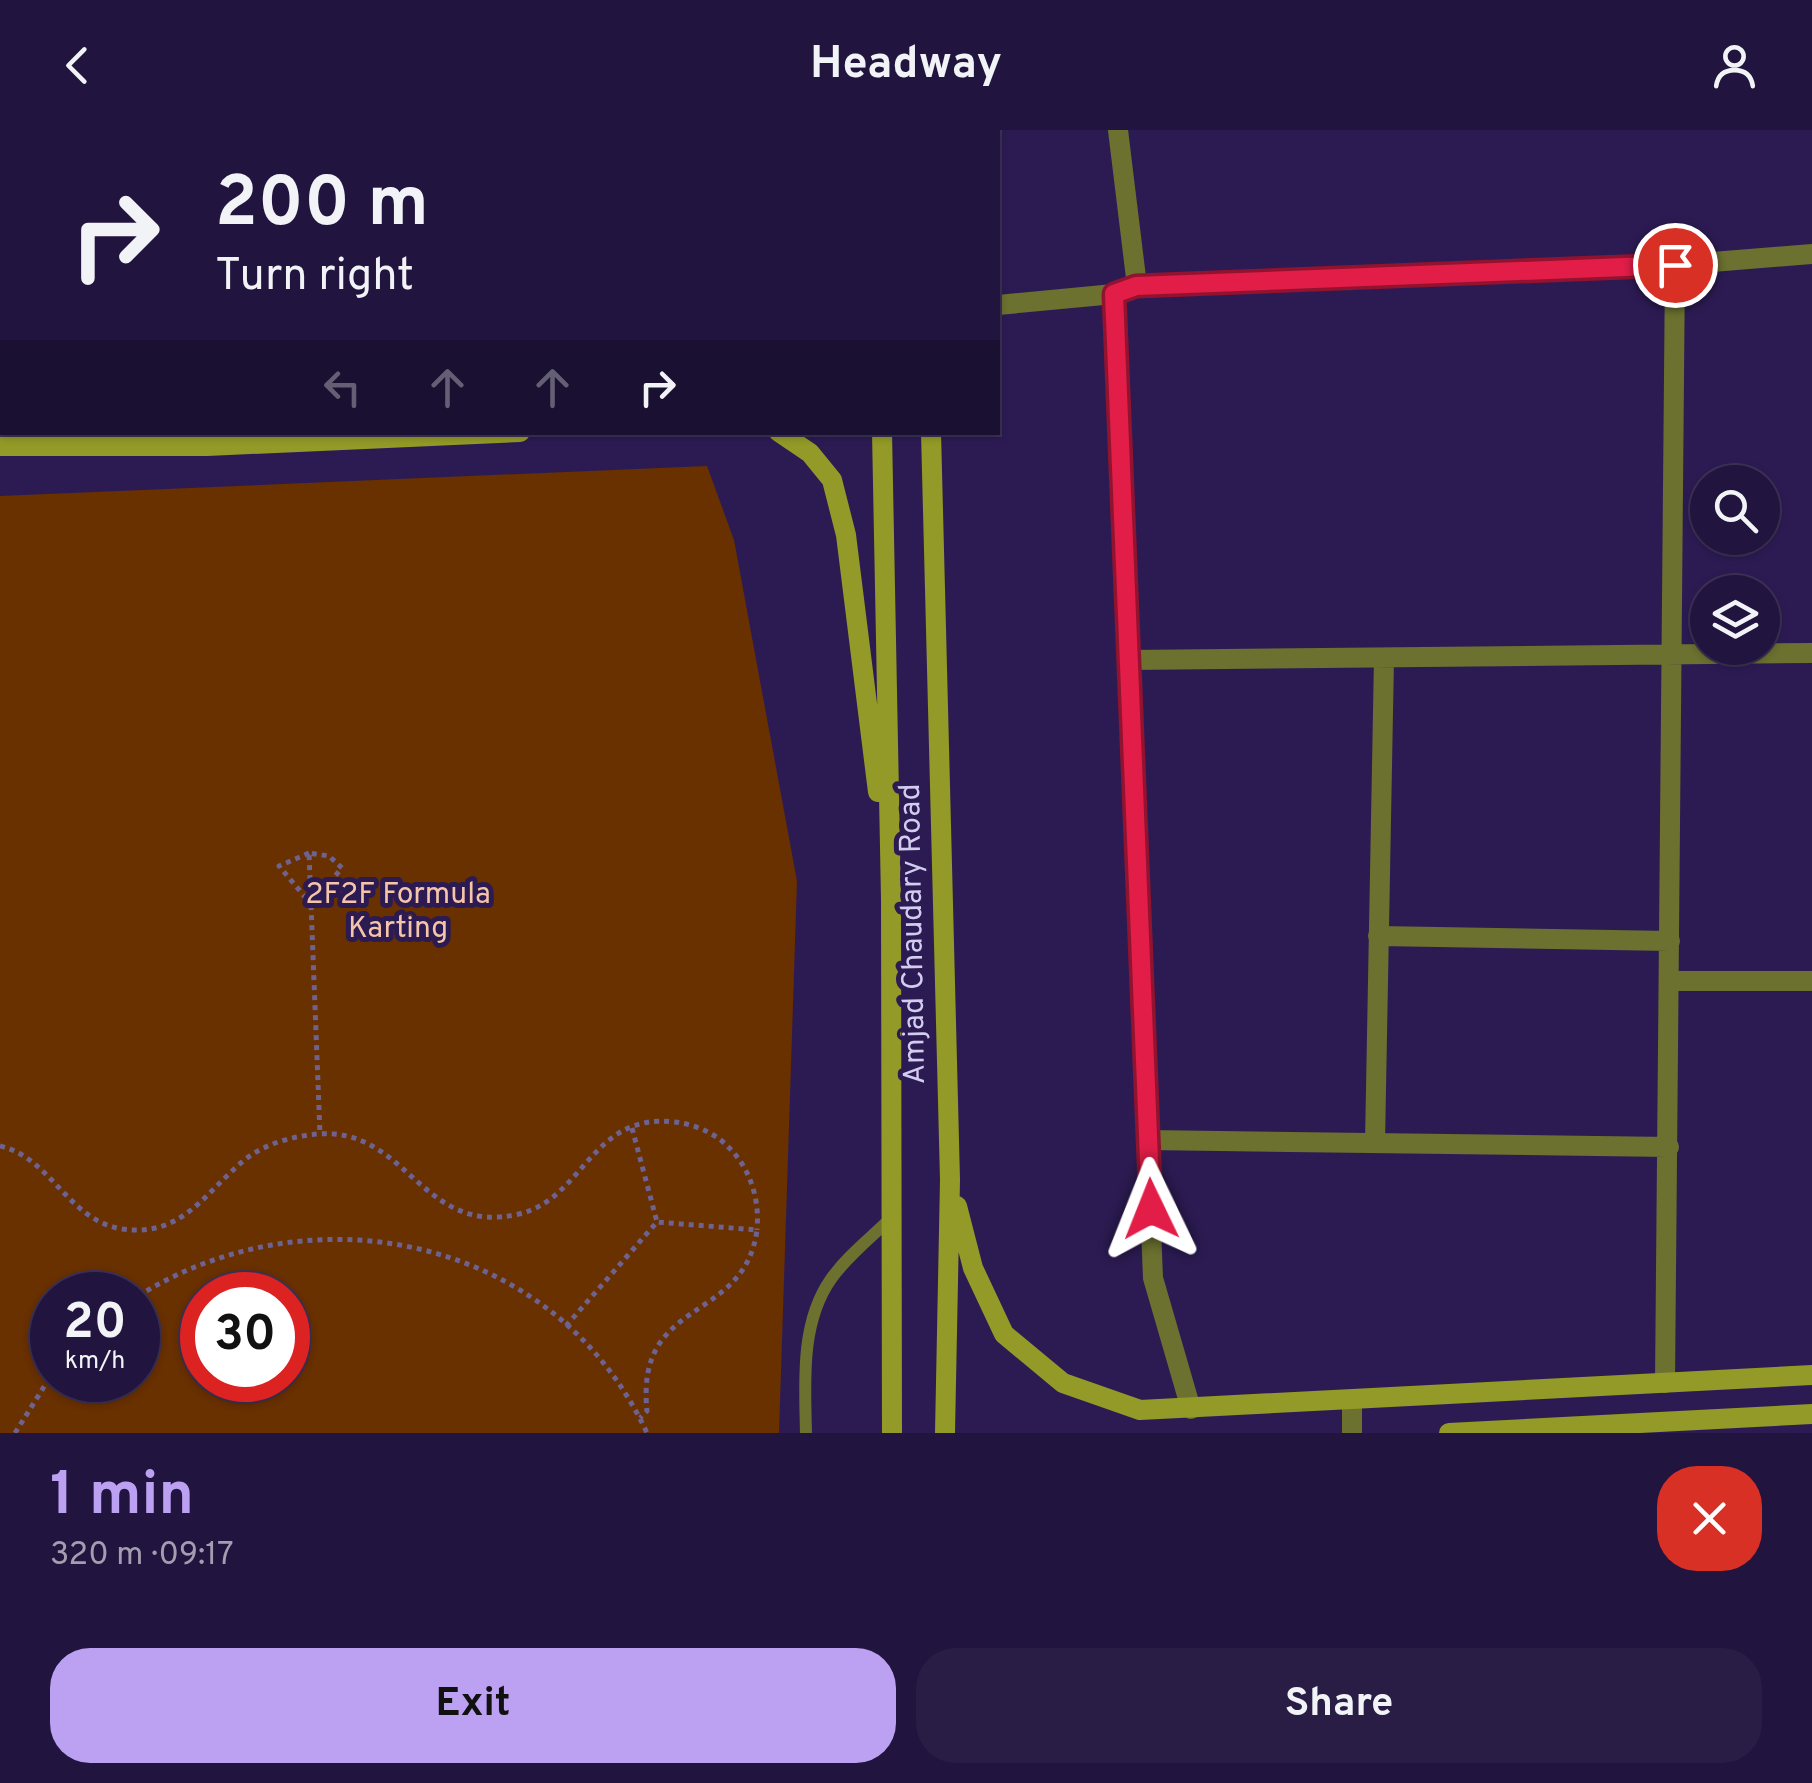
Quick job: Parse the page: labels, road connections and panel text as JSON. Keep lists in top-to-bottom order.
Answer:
{
  "streets": {
    "street": ["Amjad Chaudary Road"]
  },
  "parks": ["2F2F Formula Karting"],
  "page": {
    "header": "Headway",
    "turn": ["200 m", "Turn right"],
    "speed": "20 km/h",
    "limit": "30",
    "heading": ["1 min", "320 m · 09:17"],
    "buttons": ["Exit", "Share"]
  }
}
